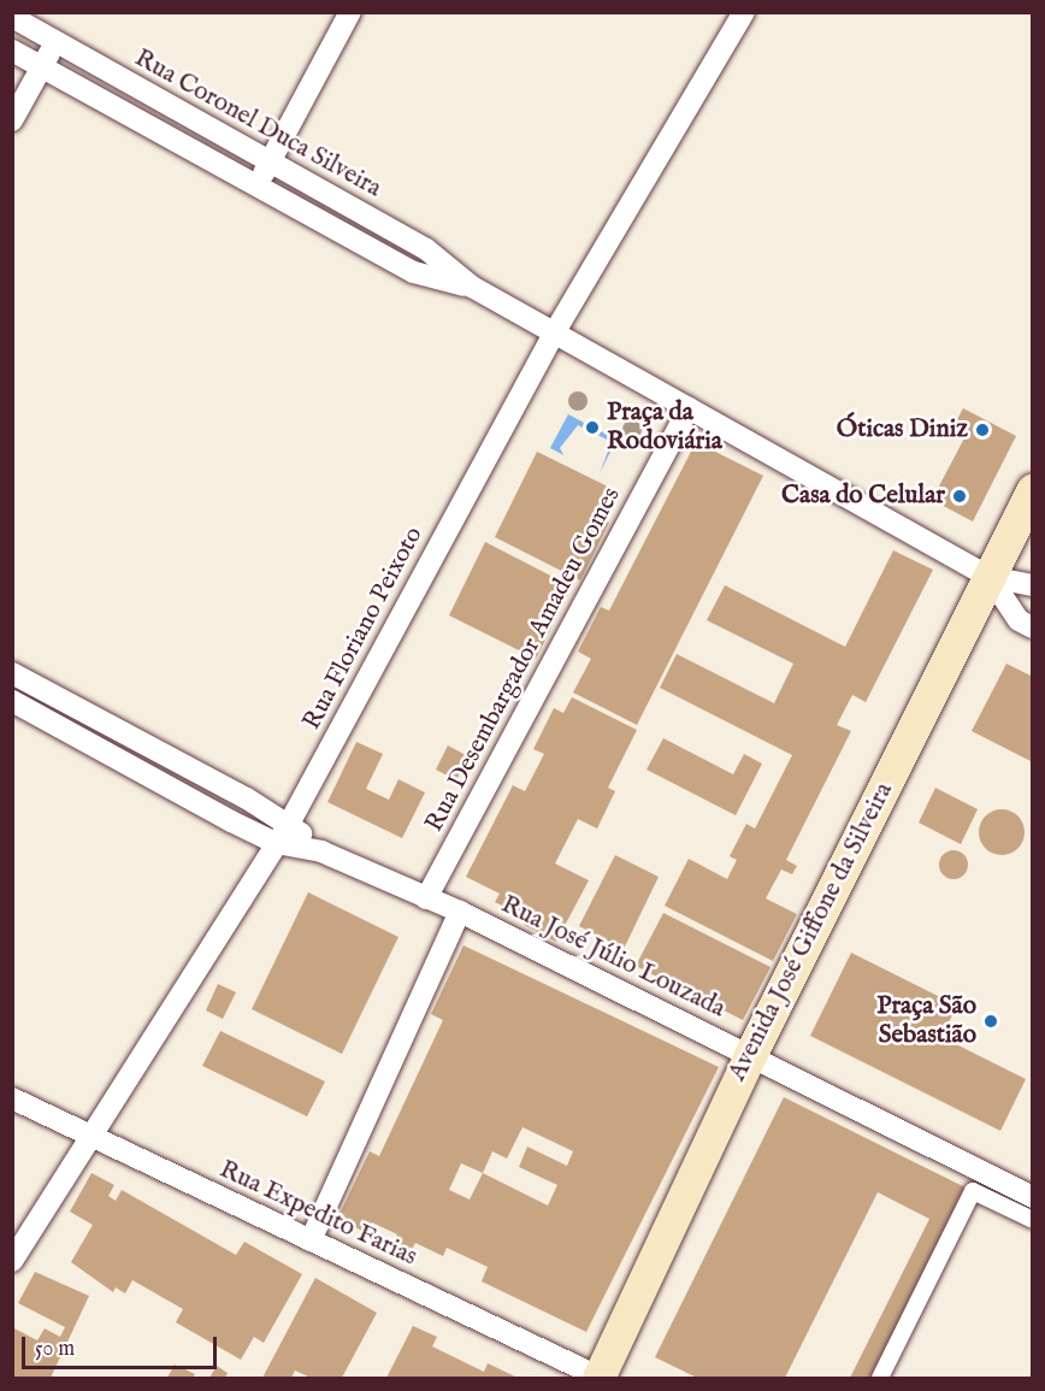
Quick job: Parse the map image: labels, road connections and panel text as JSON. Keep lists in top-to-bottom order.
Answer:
{
  "streets": {
    "main road": ["Avenida José Giffone da Silveira"],
    "street": [
      "Rua Coronel Duca Silveira",
      "Rua Floriano Peixoto",
      "Rua Desembargador Amadeu Gomes",
      "Rua José Júlio Louzada",
      "Rua Expedito Farias"
    ]
  },
  "crossings": [
    ["Rua Coronel Duca Silveira", "Rua Floriano Peixoto"],
    ["Rua Coronel Duca Silveira", "Rua Desembargador Amadeu Gomes"],
    ["Rua Coronel Duca Silveira", "Avenida José Giffone da Silveira"],
    ["Rua Floriano Peixoto", "Rua José Júlio Louzada"],
    ["Rua Floriano Peixoto", "Rua Expedito Farias"],
    ["Rua Desembargador Amadeu Gomes", "Rua José Júlio Louzada"],
    ["Avenida José Giffone da Silveira", "Rua José Júlio Louzada"],
    ["Avenida José Giffone da Silveira", "Rua Expedito Farias"]
  ],
  "places": [
    "Praça da Rodoviária",
    "Óticas Diniz",
    "Casa do Celular",
    "Praça São Sebastião"
  ],
  "scale_bar": "50 m"
}
